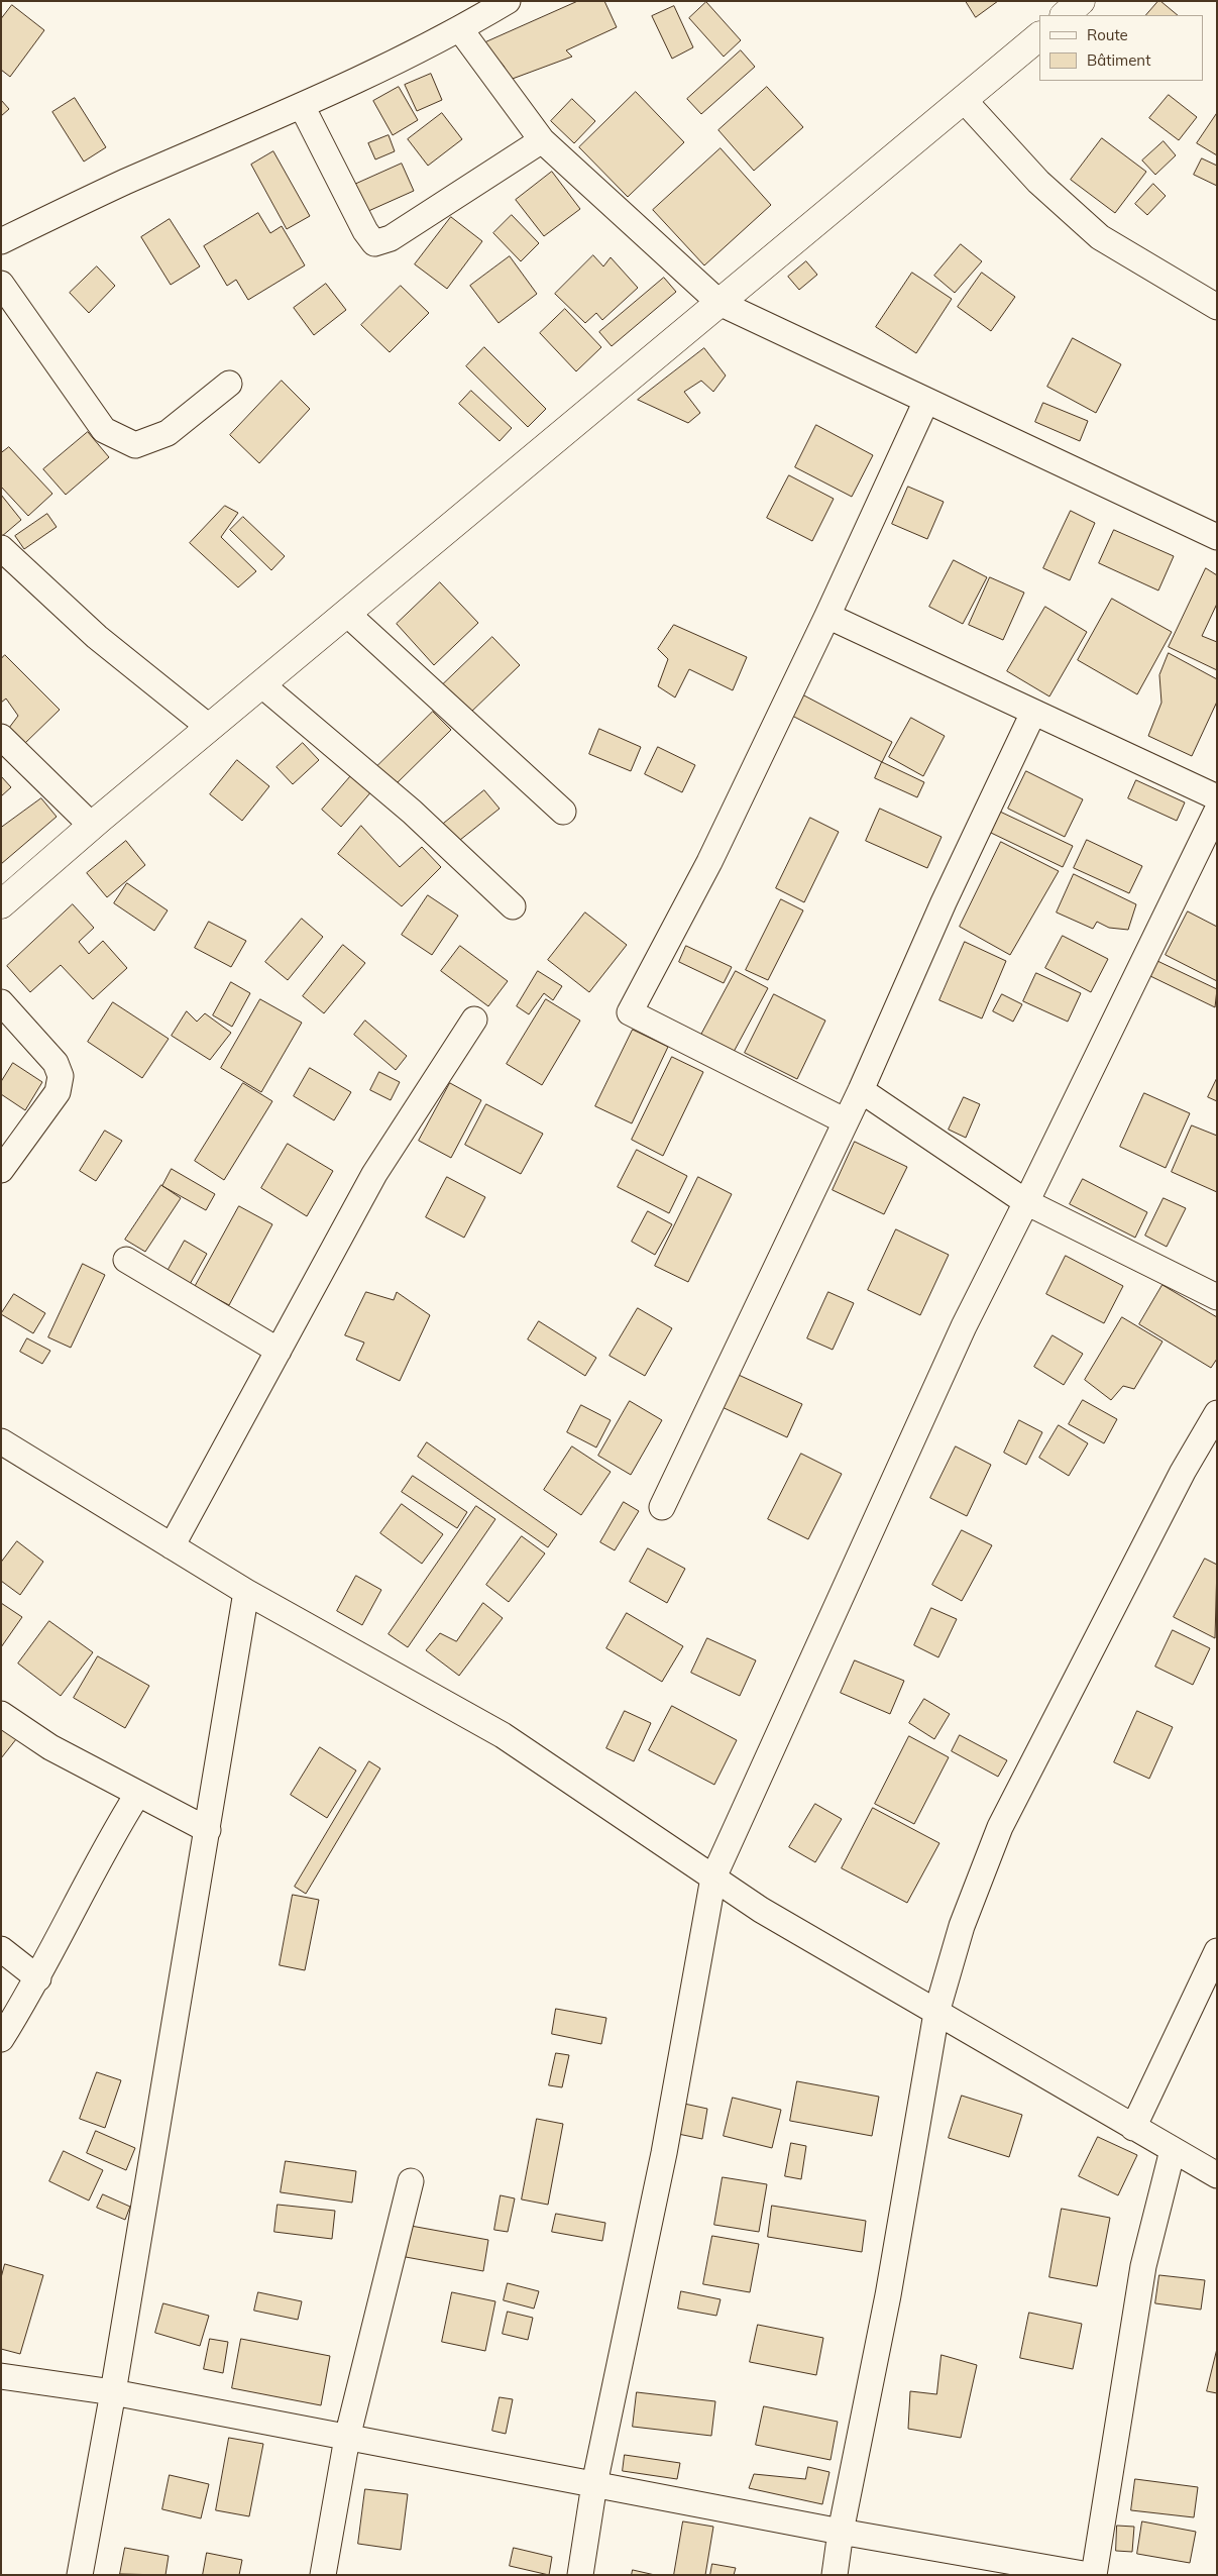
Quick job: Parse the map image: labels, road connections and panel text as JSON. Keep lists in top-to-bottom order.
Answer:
{
  "legend": ["Route", "Bâtiment"]
}
